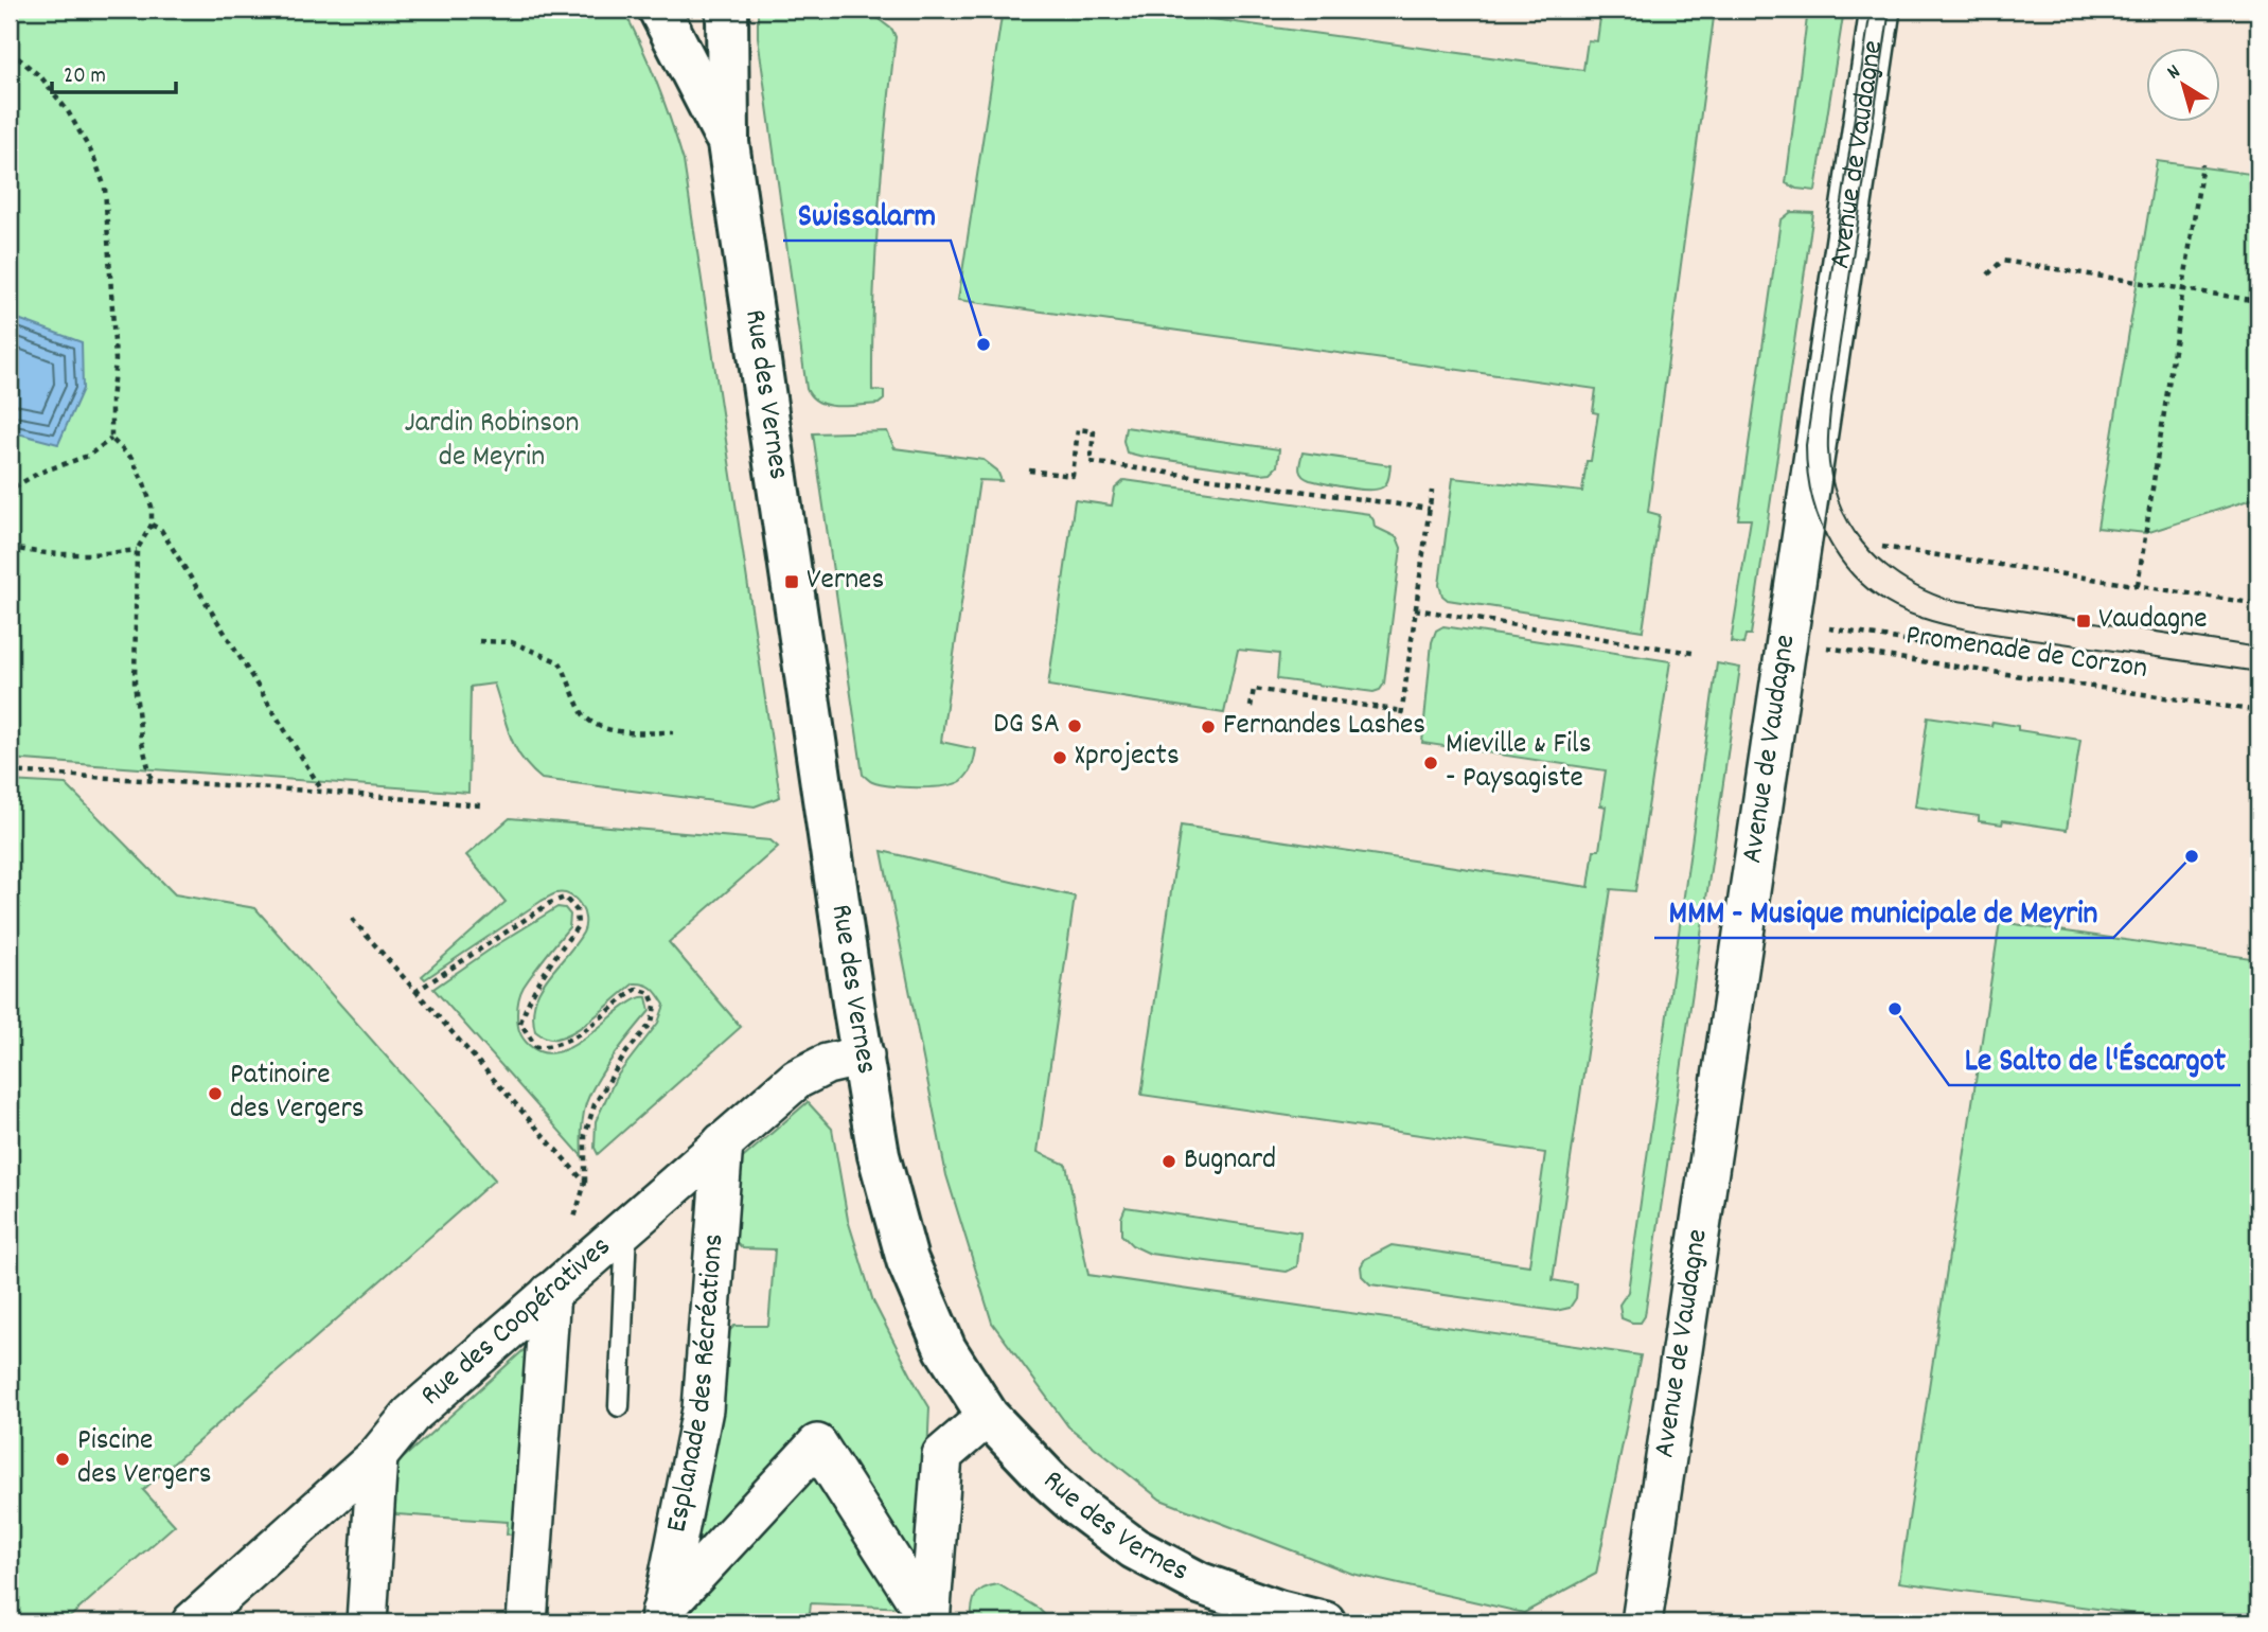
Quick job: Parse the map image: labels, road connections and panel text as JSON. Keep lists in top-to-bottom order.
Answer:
{
  "streets": {
    "street": [
      "Avenue de Vaudagne",
      "Rue des Vernes",
      "Rue des Coopératives",
      "Esplanade des Récréations"
    ],
    "path": ["Promenade de Corzon"]
  },
  "crossings": [
    ["Avenue de Vaudagne", "Promenade de Corzon"],
    ["Rue des Vernes", "Rue des Coopératives"],
    ["Rue des Coopératives", "Esplanade des Récréations"]
  ],
  "parks": ["Jardin Robinson de Meyrin"],
  "places": {
    "other": [
      "Swissalarm",
      "DG SA",
      "Fernandes Lashes",
      "Xprojects",
      "Mieville & Fils - Paysagiste",
      "MMM - Musique municipale de Meyrin",
      "Le Salto de l'Éscargot",
      "Patinoire des Vergers",
      "Bugnard",
      "Piscine des Vergers"
    ],
    "transit": ["Vernes", "Vaudagne"]
  },
  "scale_bar": "20 m",
  "north": "top left"
}
